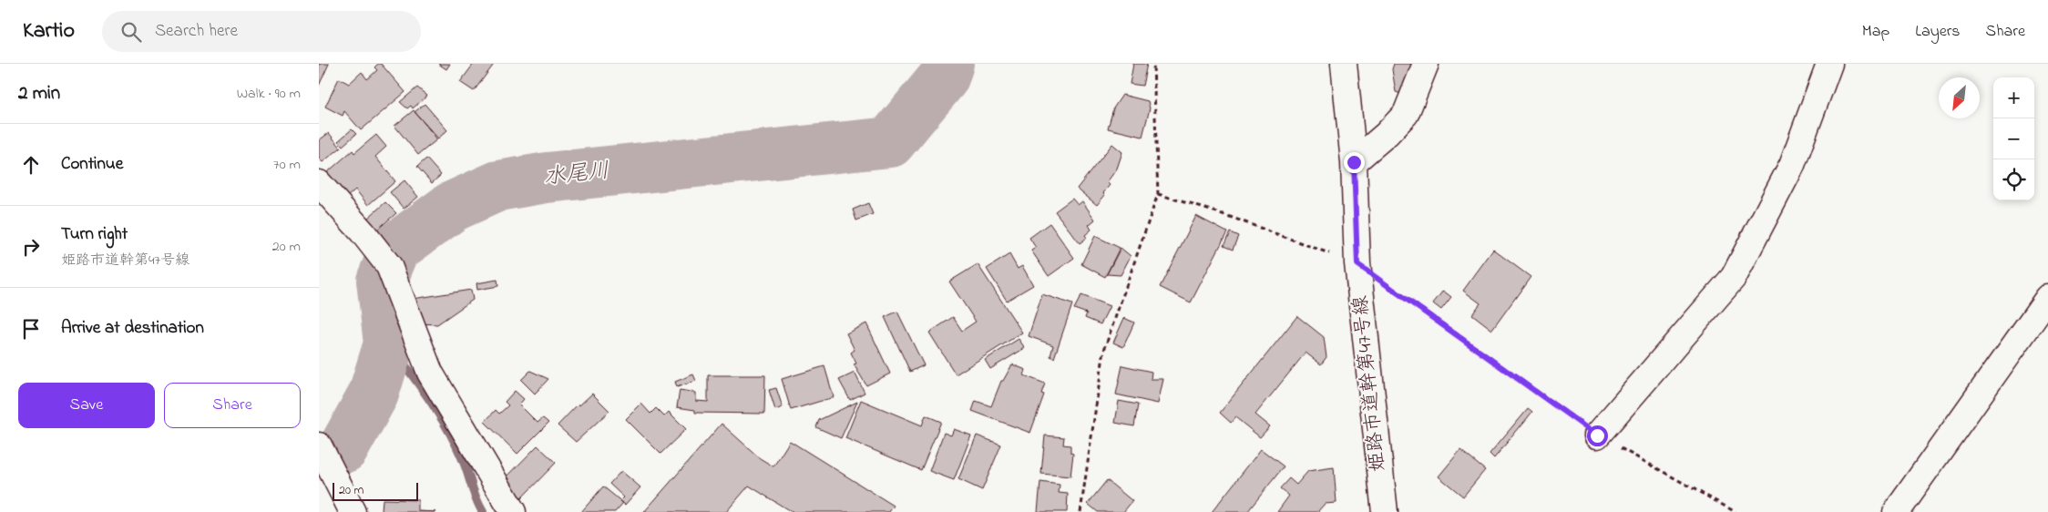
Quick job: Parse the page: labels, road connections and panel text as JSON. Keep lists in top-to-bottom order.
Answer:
{
  "streets": {
    "street": ["姫路市道幹第47号線"]
  },
  "water": ["水尾川"],
  "scale_bar": "20 m",
  "north": "bottom left",
  "page": {
    "header": "Kartio",
    "search": "Search here",
    "nav": ["Map", "Layers", "Share"],
    "heading": ["2 min", "Walk · 90 m"],
    "map_buttons": ["+", "−"],
    "list": [
      ["Continue", "70 m"],
      ["Turn right", "姫路市道幹第47号線", "20 m"],
      "Arrive at destination"
    ],
    "buttons": ["Save", "Share"],
    "scale": "20 m"
  }
}
